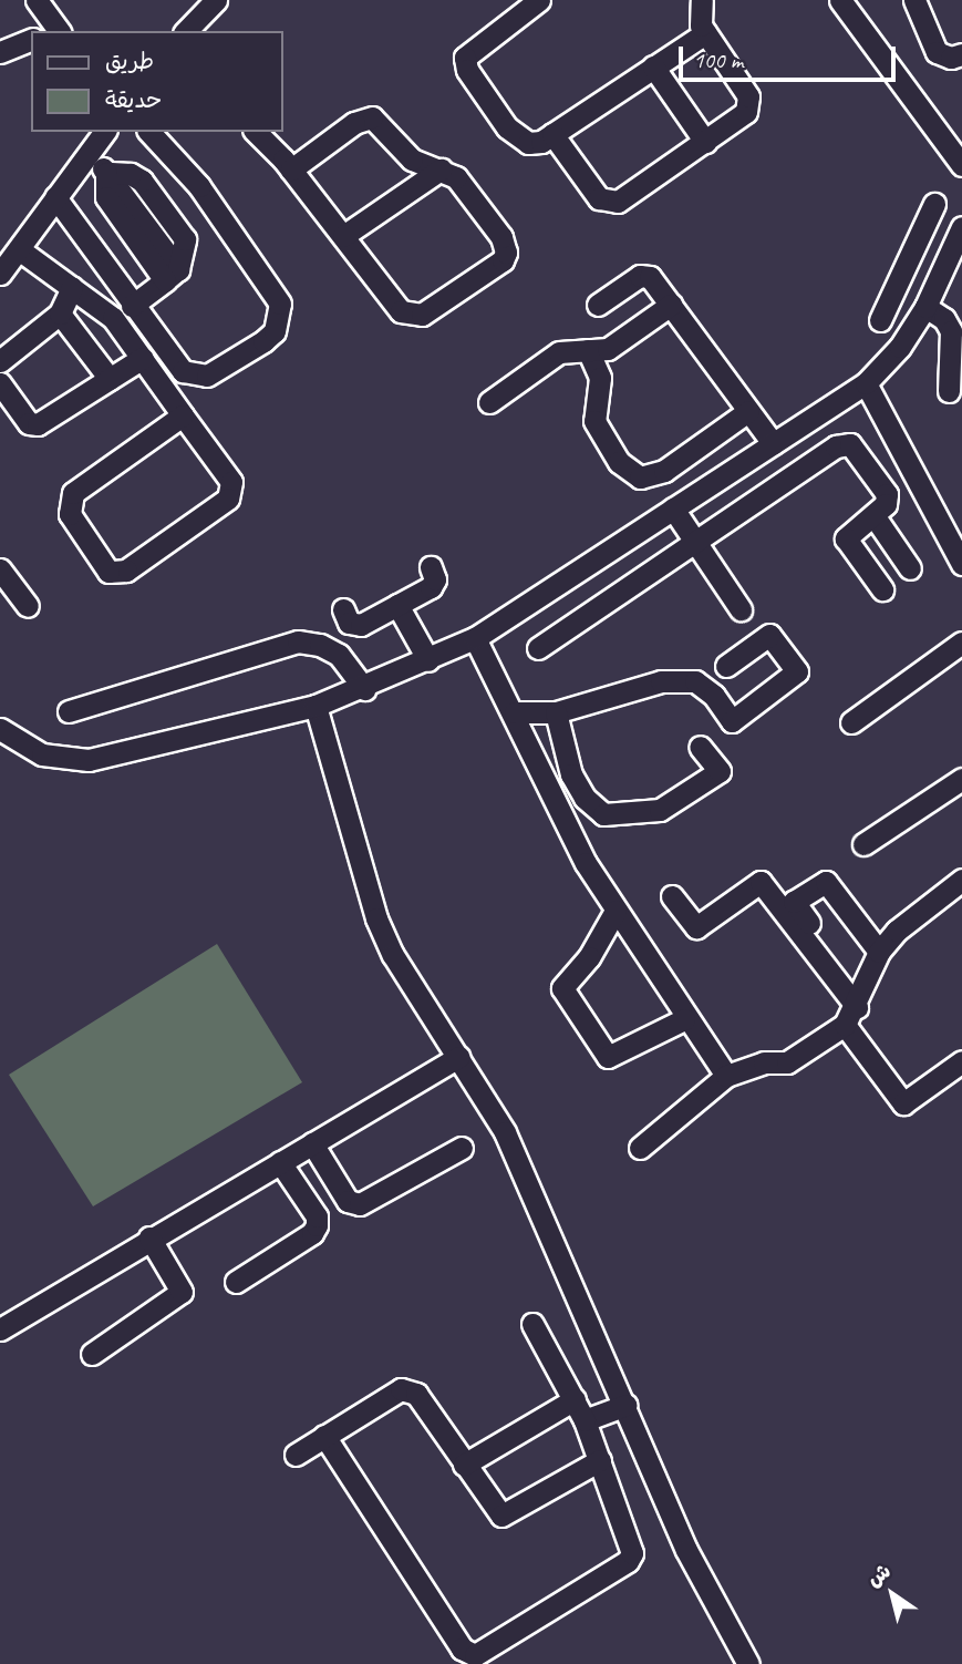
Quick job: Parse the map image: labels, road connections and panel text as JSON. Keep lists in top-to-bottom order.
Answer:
{
  "legend": ["طريق", "حديقة"],
  "scale_bar": "100 m",
  "north": "top left"
}
